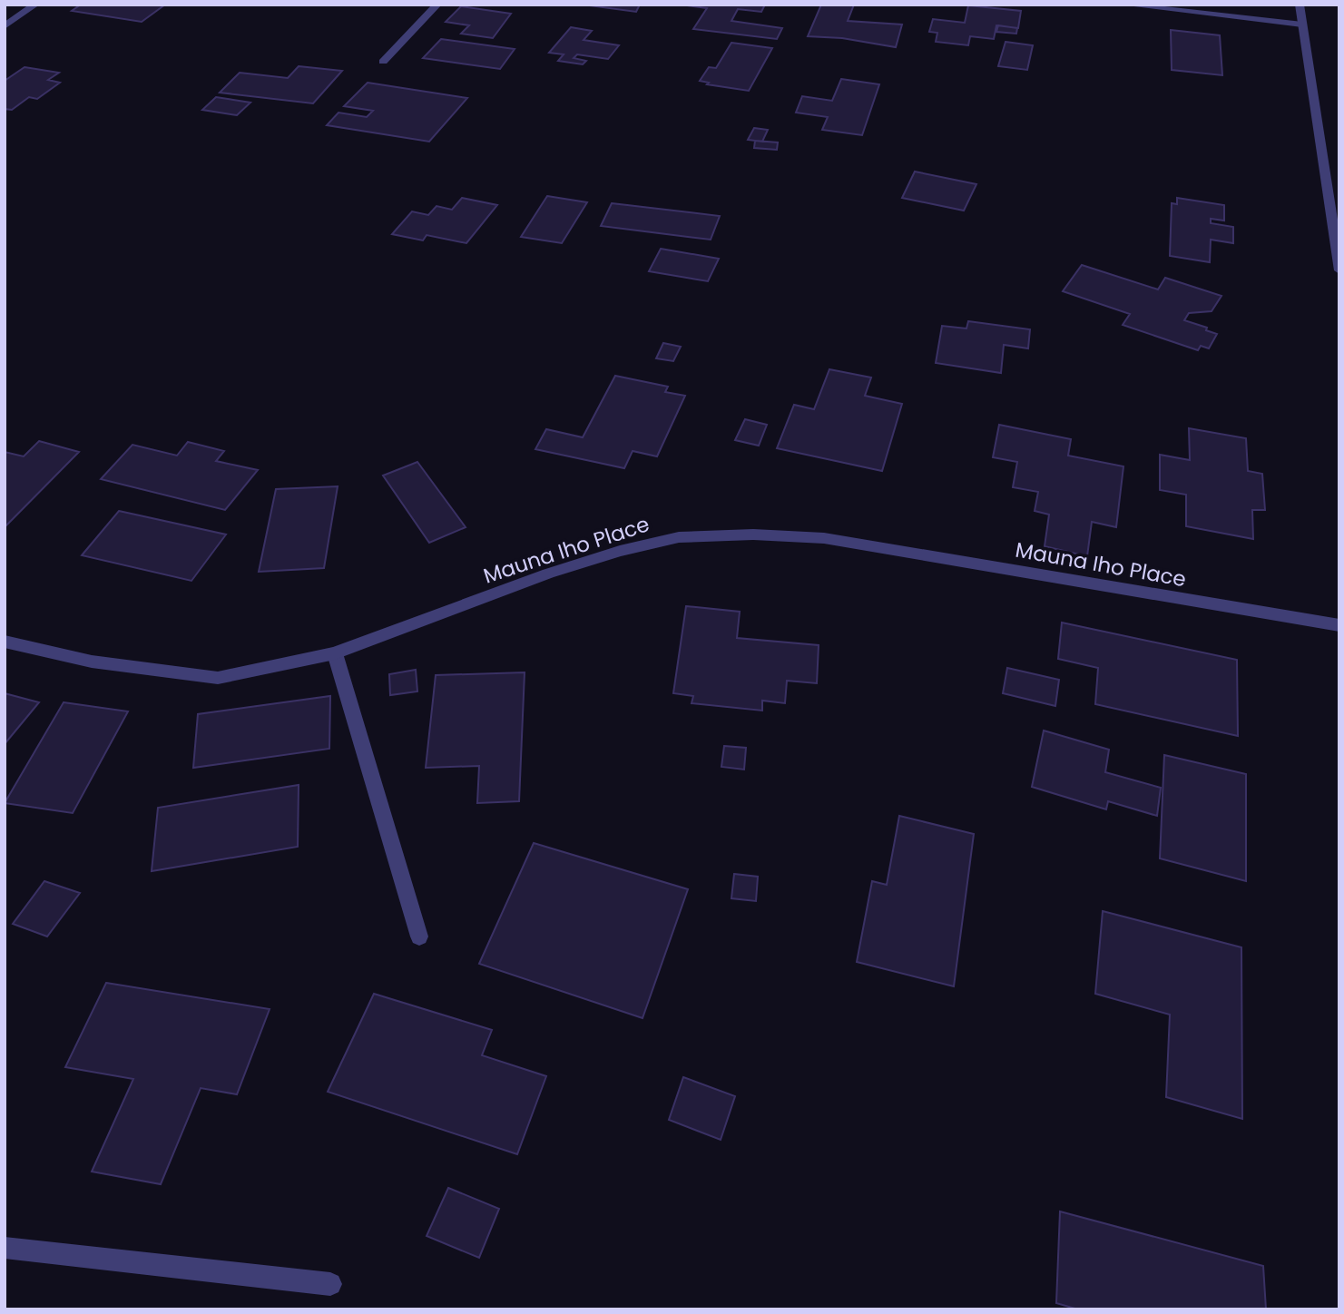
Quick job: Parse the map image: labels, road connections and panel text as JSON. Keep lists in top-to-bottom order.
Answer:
{
  "streets": {
    "street": ["Mauna Iho Place"]
  }
}
